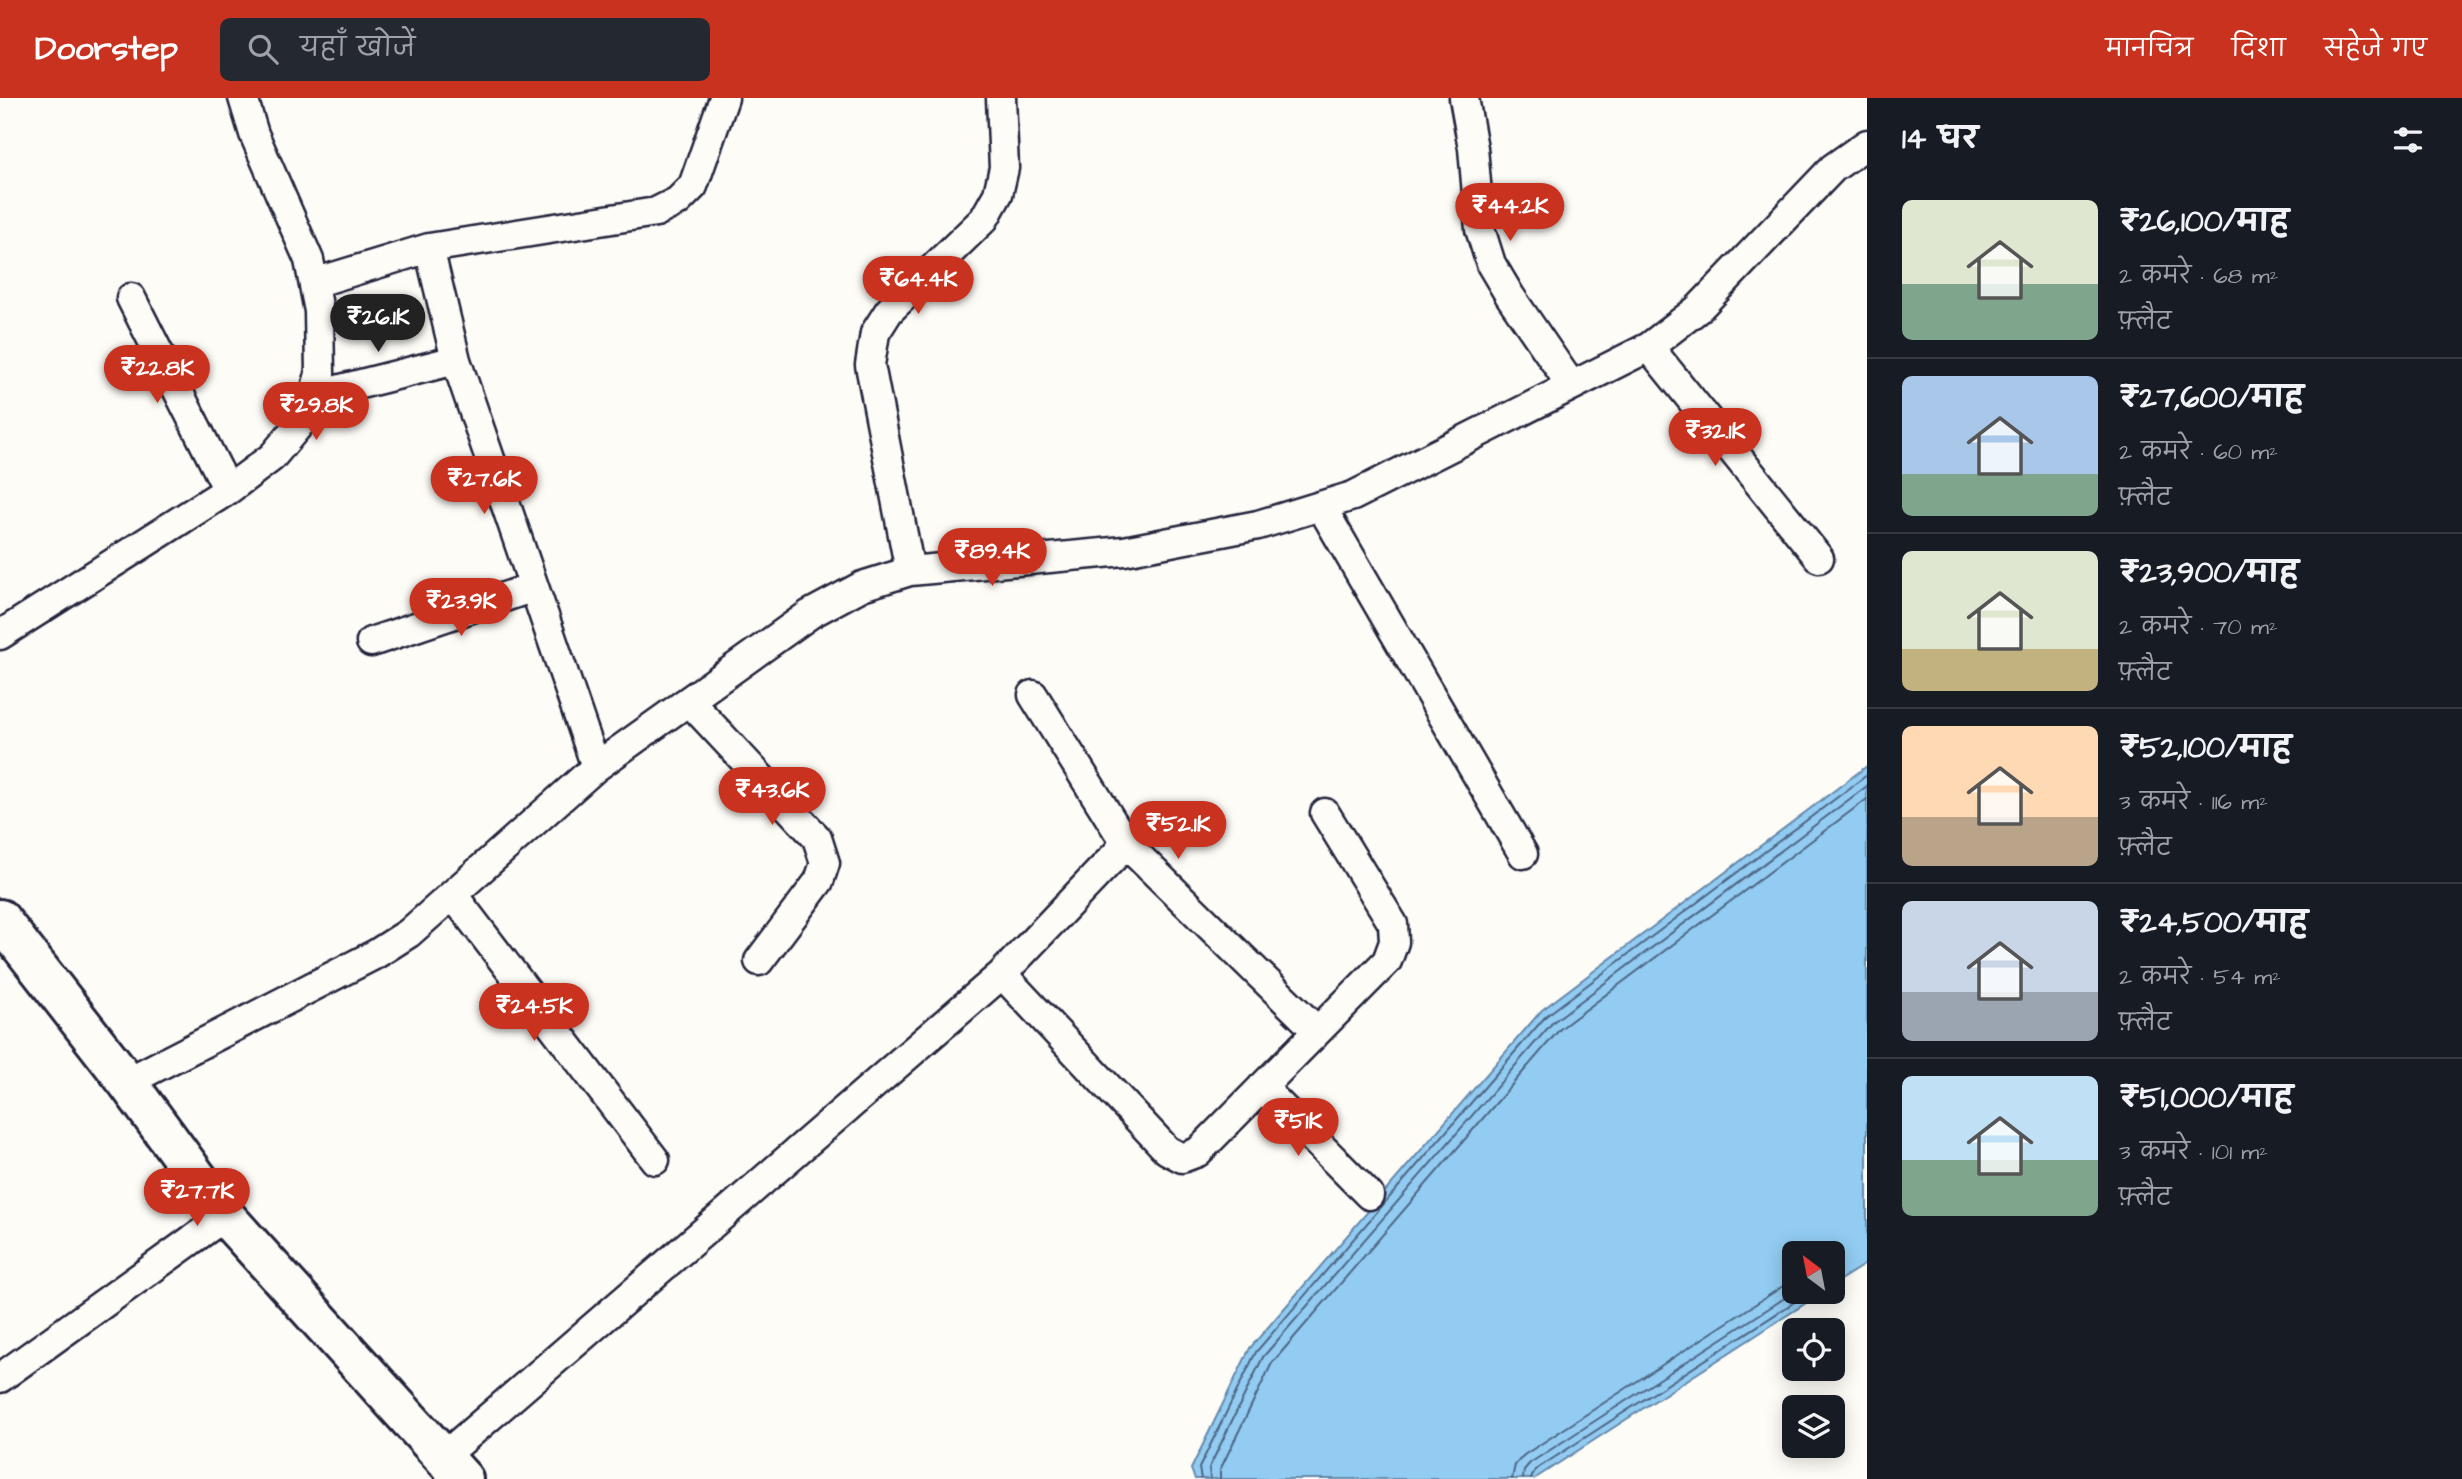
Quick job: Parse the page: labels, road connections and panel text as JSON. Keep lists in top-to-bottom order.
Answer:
{
  "north": "top left",
  "page": {
    "header": "Doorstep",
    "search": "यहाँ खोजें",
    "nav": ["मानचित्र", "दिशा", "सहेजे गए"],
    "heading": "14 घर",
    "list": [
      {
        "name": "₹26,100/माह",
        "note": "2 कमरे · 68 m² · फ़्लैट"
      },
      {
        "name": "₹27,600/माह",
        "note": "2 कमरे · 60 m² · फ़्लैट"
      },
      {
        "name": "₹23,900/माह",
        "note": "2 कमरे · 70 m² · फ़्लैट"
      },
      {
        "name": "₹52,100/माह",
        "note": "3 कमरे · 116 m² · फ़्लैट"
      },
      {
        "name": "₹24,500/माह",
        "note": "2 कमरे · 54 m² · फ़्लैट"
      },
      {
        "name": "₹51,000/माह",
        "note": "3 कमरे · 101 m² · फ़्लैट"
      }
    ],
    "price": [
      "₹44.2K",
      "₹64.4K",
      "₹26.1K",
      "₹22.8K",
      "₹29.8K",
      "₹32.1K",
      "₹27.6K",
      "₹89.4K",
      "₹23.9K",
      "₹43.6K",
      "₹52.1K",
      "₹24.5K",
      "₹51K",
      "₹27.7K"
    ]
  }
}
